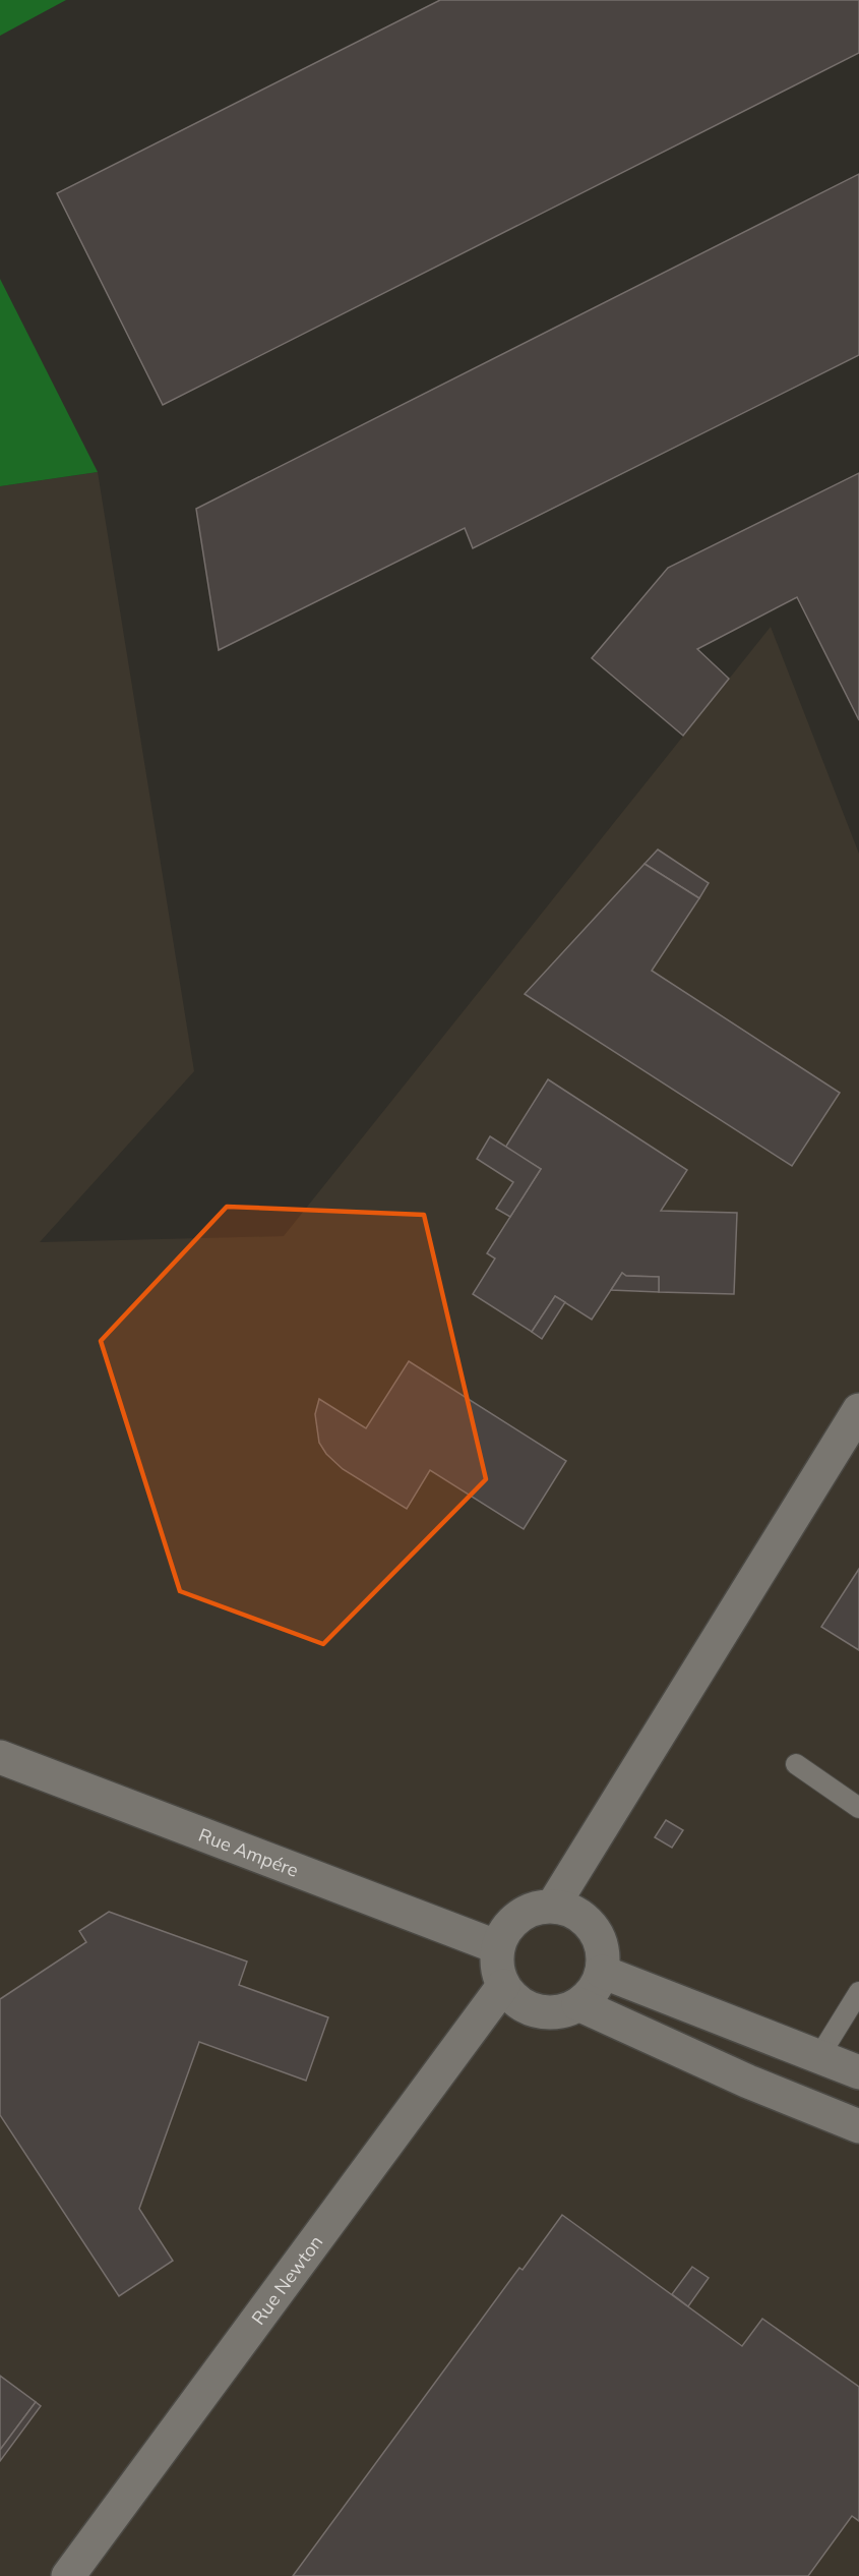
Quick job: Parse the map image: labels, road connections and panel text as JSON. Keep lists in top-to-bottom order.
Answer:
{
  "streets": {
    "street": ["Rue Ampére", "Rue Newton"]
  },
  "crossings": [
    ["Rue Ampére", "Rue Newton"]
  ]
}
